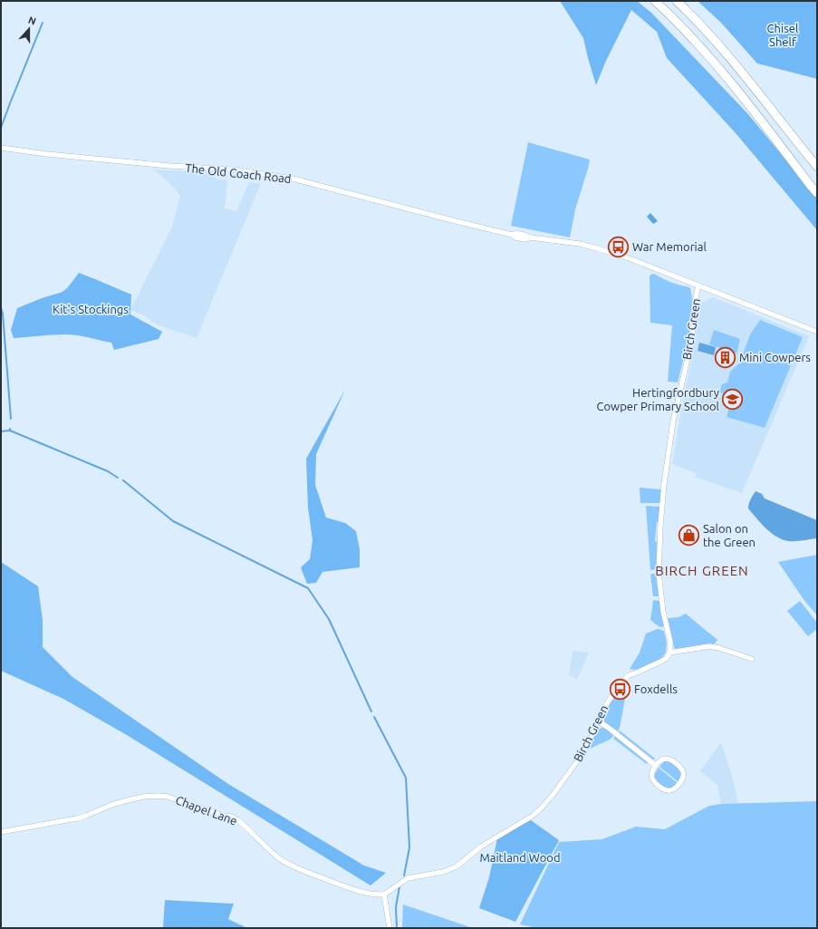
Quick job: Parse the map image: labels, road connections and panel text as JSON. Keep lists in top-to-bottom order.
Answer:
{
  "streets": {
    "street": ["The Old Coach Road", "Birch Green", "Chapel Lane"]
  },
  "crossings": [
    ["The Old Coach Road", "Birch Green"],
    ["Birch Green", "Chapel Lane"]
  ],
  "districts": ["BIRCH GREEN"],
  "parks": ["Chisel Shelf", "Kit's Stockings", "Maitland Wood"],
  "places": {
    "bus stop": ["War Memorial", "Foxdells"],
    "building": ["Mini Cowpers"],
    "school or university": ["Hertingfordbury Cowper Primary School"],
    "shop": ["Salon on the Green"]
  },
  "north": "top"
}
